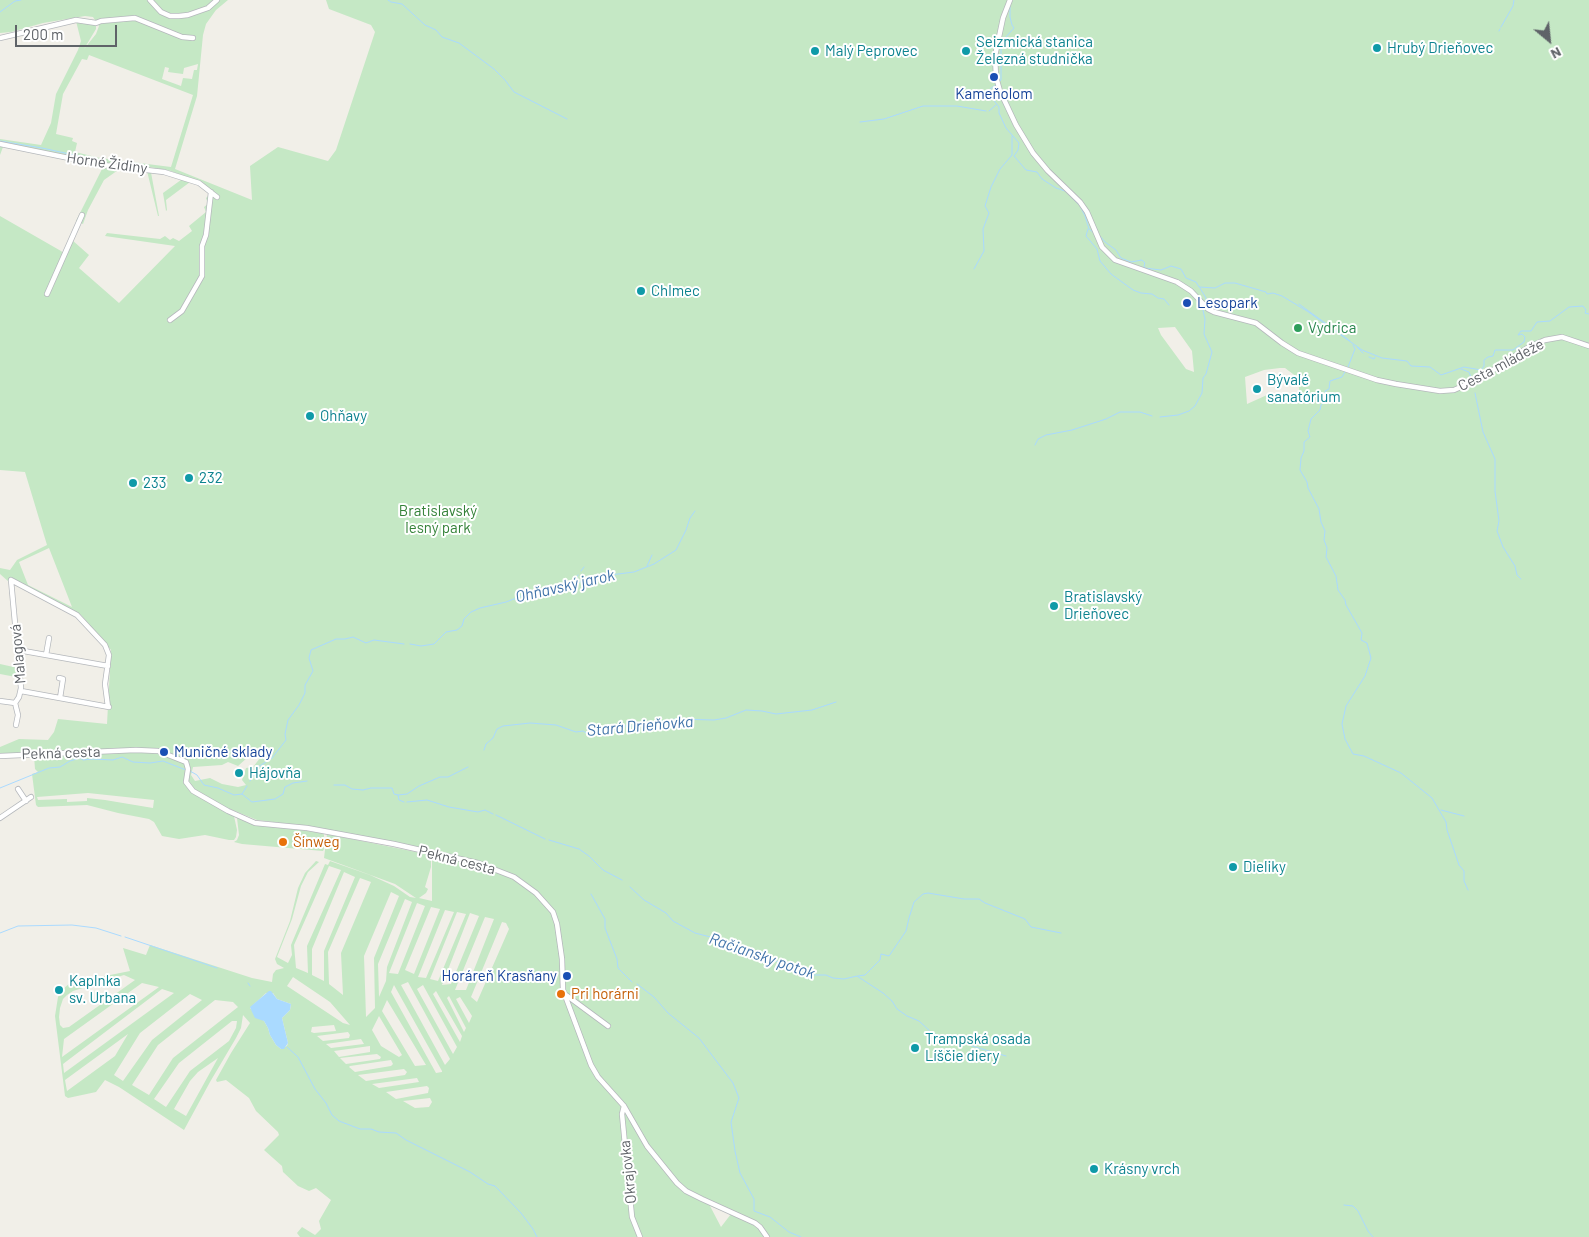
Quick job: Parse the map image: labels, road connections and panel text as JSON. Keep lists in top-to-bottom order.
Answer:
{
  "streets": {
    "street": [
      "Horné Židiny",
      "Cesta mládeže",
      "Malagová",
      "Pekná cesta",
      "Okrajovka"
    ]
  },
  "crossings": [
    ["Pekná cesta", "Okrajovka"]
  ],
  "water": ["Ohňavský jarok", "Stará Drieňovka", "Račiansky potok"],
  "parks": ["Bratislavský lesný park"],
  "places": [
    "Hrubý Drieňovec",
    "Malý Peprovec",
    "Seizmická stanica Železná studnička",
    "Kameňolom",
    "Chlmec",
    "Lesopark",
    "Vydrica",
    "Bývalé sanatórium",
    "Ohňavy",
    "232",
    "233",
    "Bratislavský Drieňovec",
    "Muničné sklady",
    "Hájovňa",
    "Šínweg",
    "Dieliky",
    "Horáreň Krasňany",
    "Kaplnka sv. Urbana",
    "Pri horárni",
    "Trampská osada Líščie diery",
    "Krásny vrch"
  ],
  "scale_bar": "200 m",
  "north": "bottom right"
}
